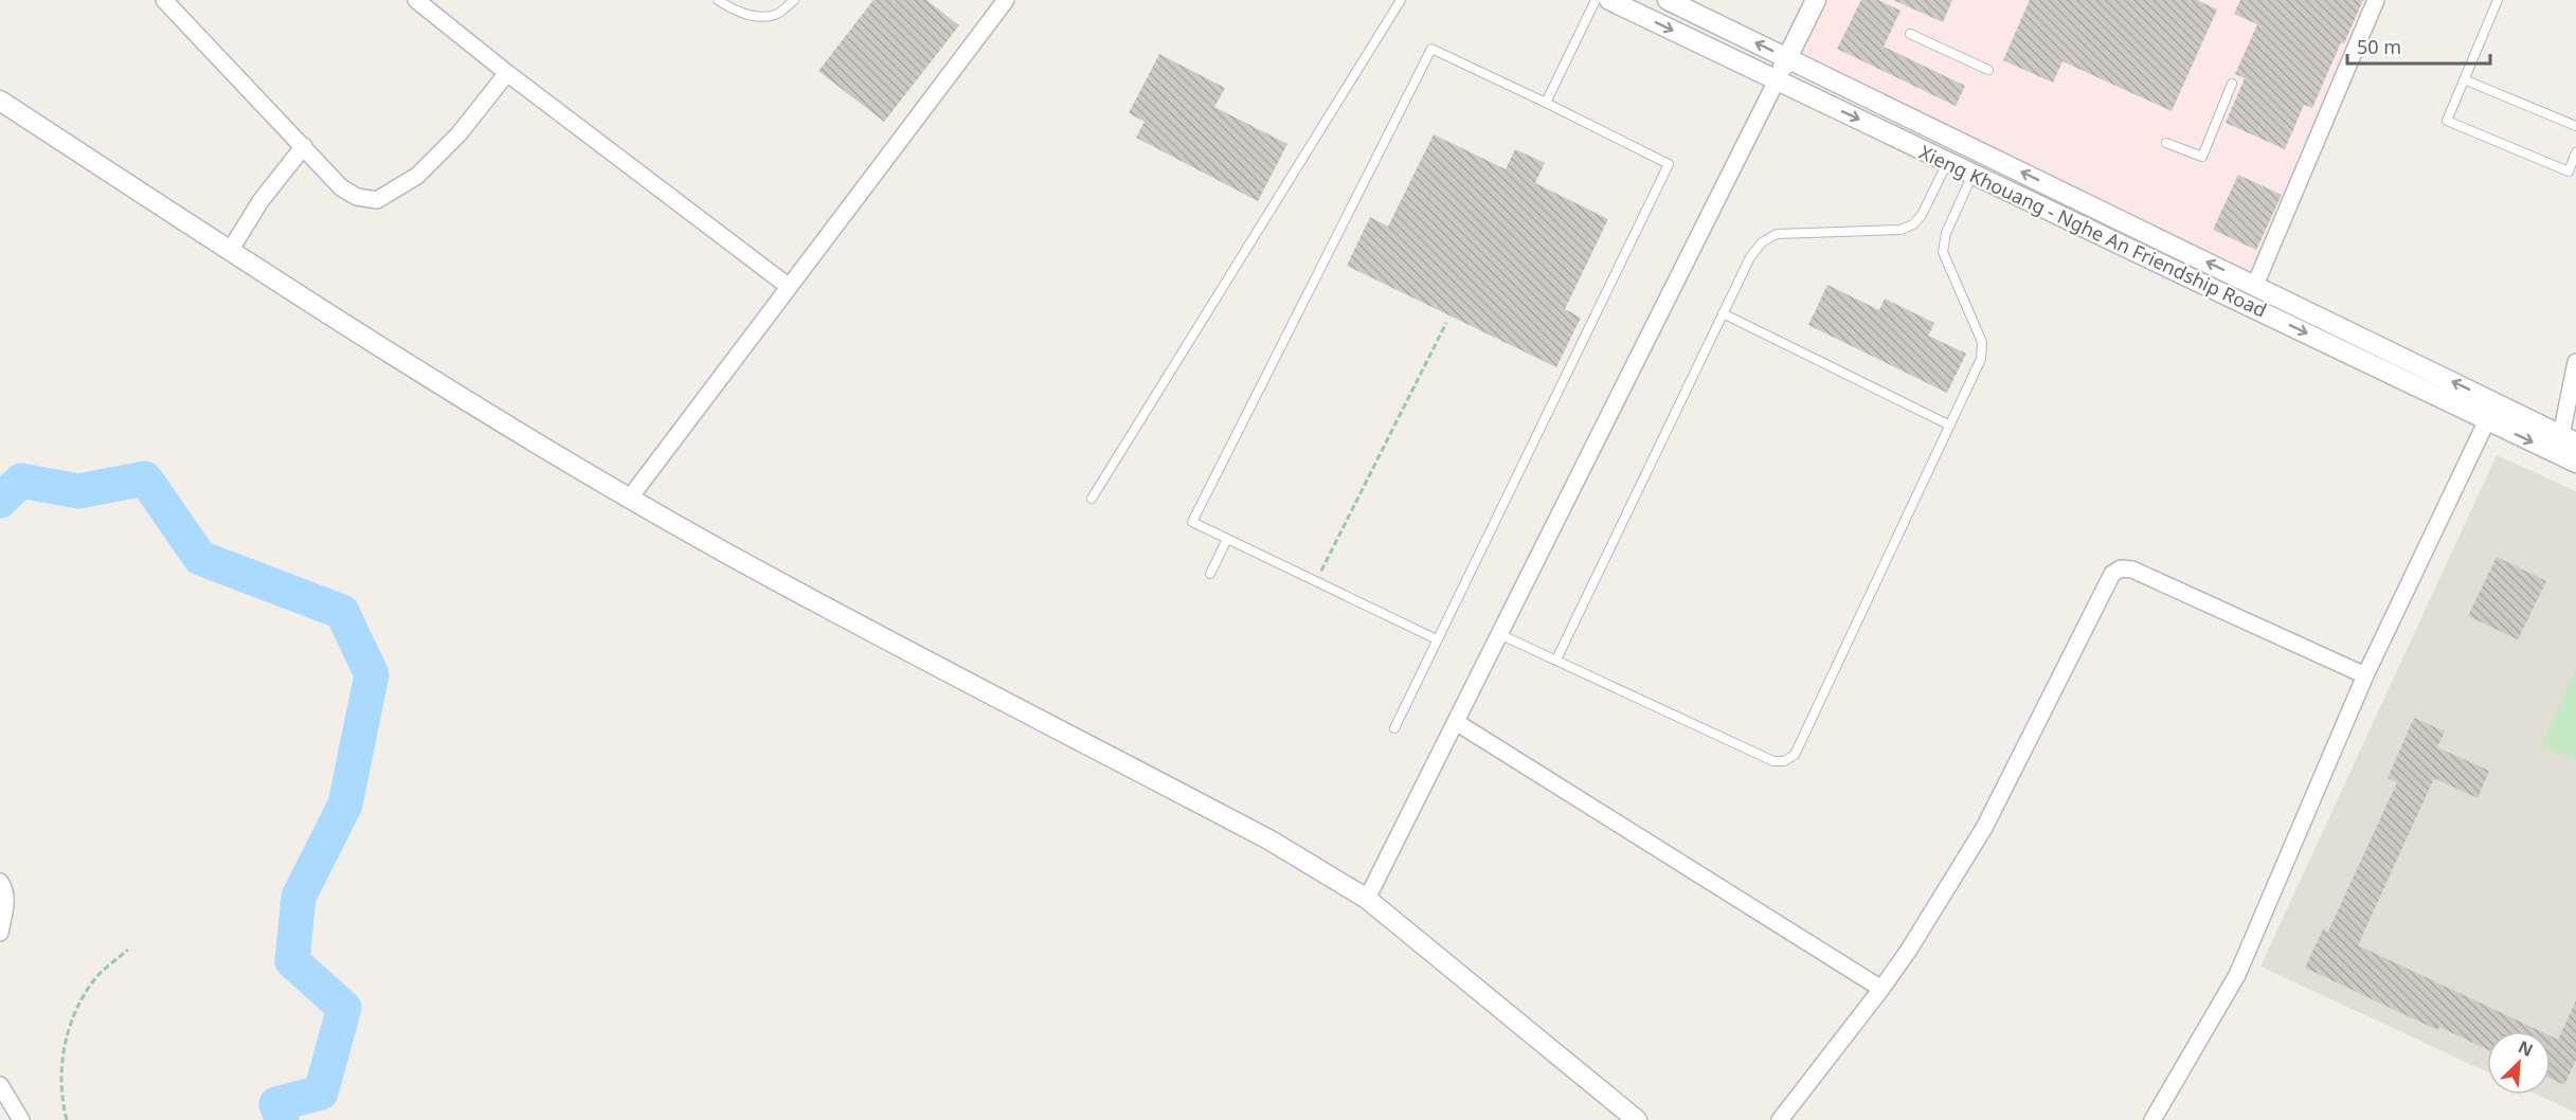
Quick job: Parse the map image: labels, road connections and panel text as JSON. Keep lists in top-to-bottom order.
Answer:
{
  "streets": {
    "street": ["Xieng Khouang - Nghe An Friendship Road"]
  },
  "scale_bar": "50 m",
  "north": "top right"
}
